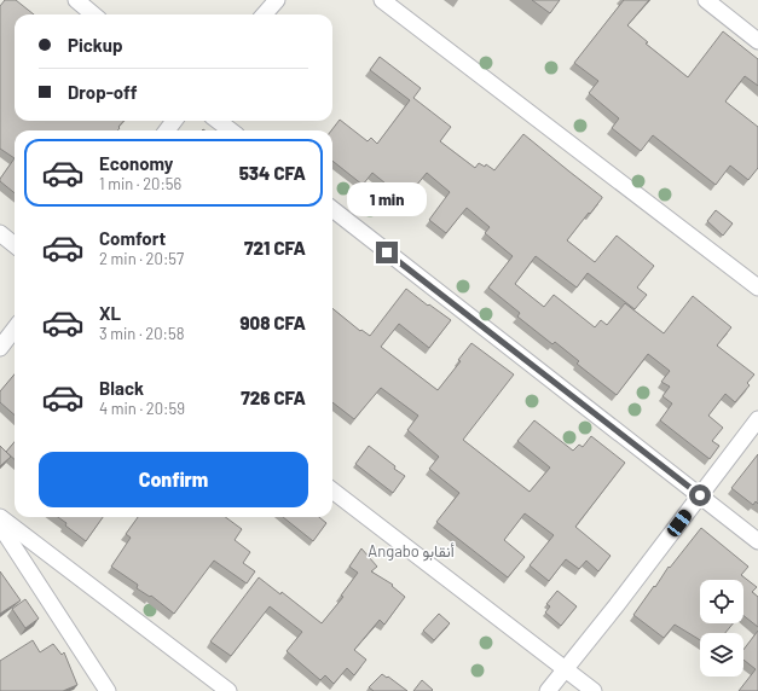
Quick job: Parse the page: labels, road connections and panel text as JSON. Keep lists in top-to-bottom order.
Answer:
{
  "districts": ["Angabo أنقابو"],
  "page": {
    "banner": ["Pickup", "Drop-off"],
    "list": [
      {
        "name": "Economy",
        "note": "1 min · 20:56",
        "value": "534 CFA"
      },
      {
        "name": "Comfort",
        "note": "2 min · 20:57",
        "value": "721 CFA"
      },
      {
        "name": "XL",
        "note": "3 min · 20:58",
        "value": "908 CFA"
      },
      {
        "name": "Black",
        "note": "4 min · 20:59",
        "value": "726 CFA"
      }
    ],
    "bubble": "1 min",
    "buttons": "Confirm"
  }
}
